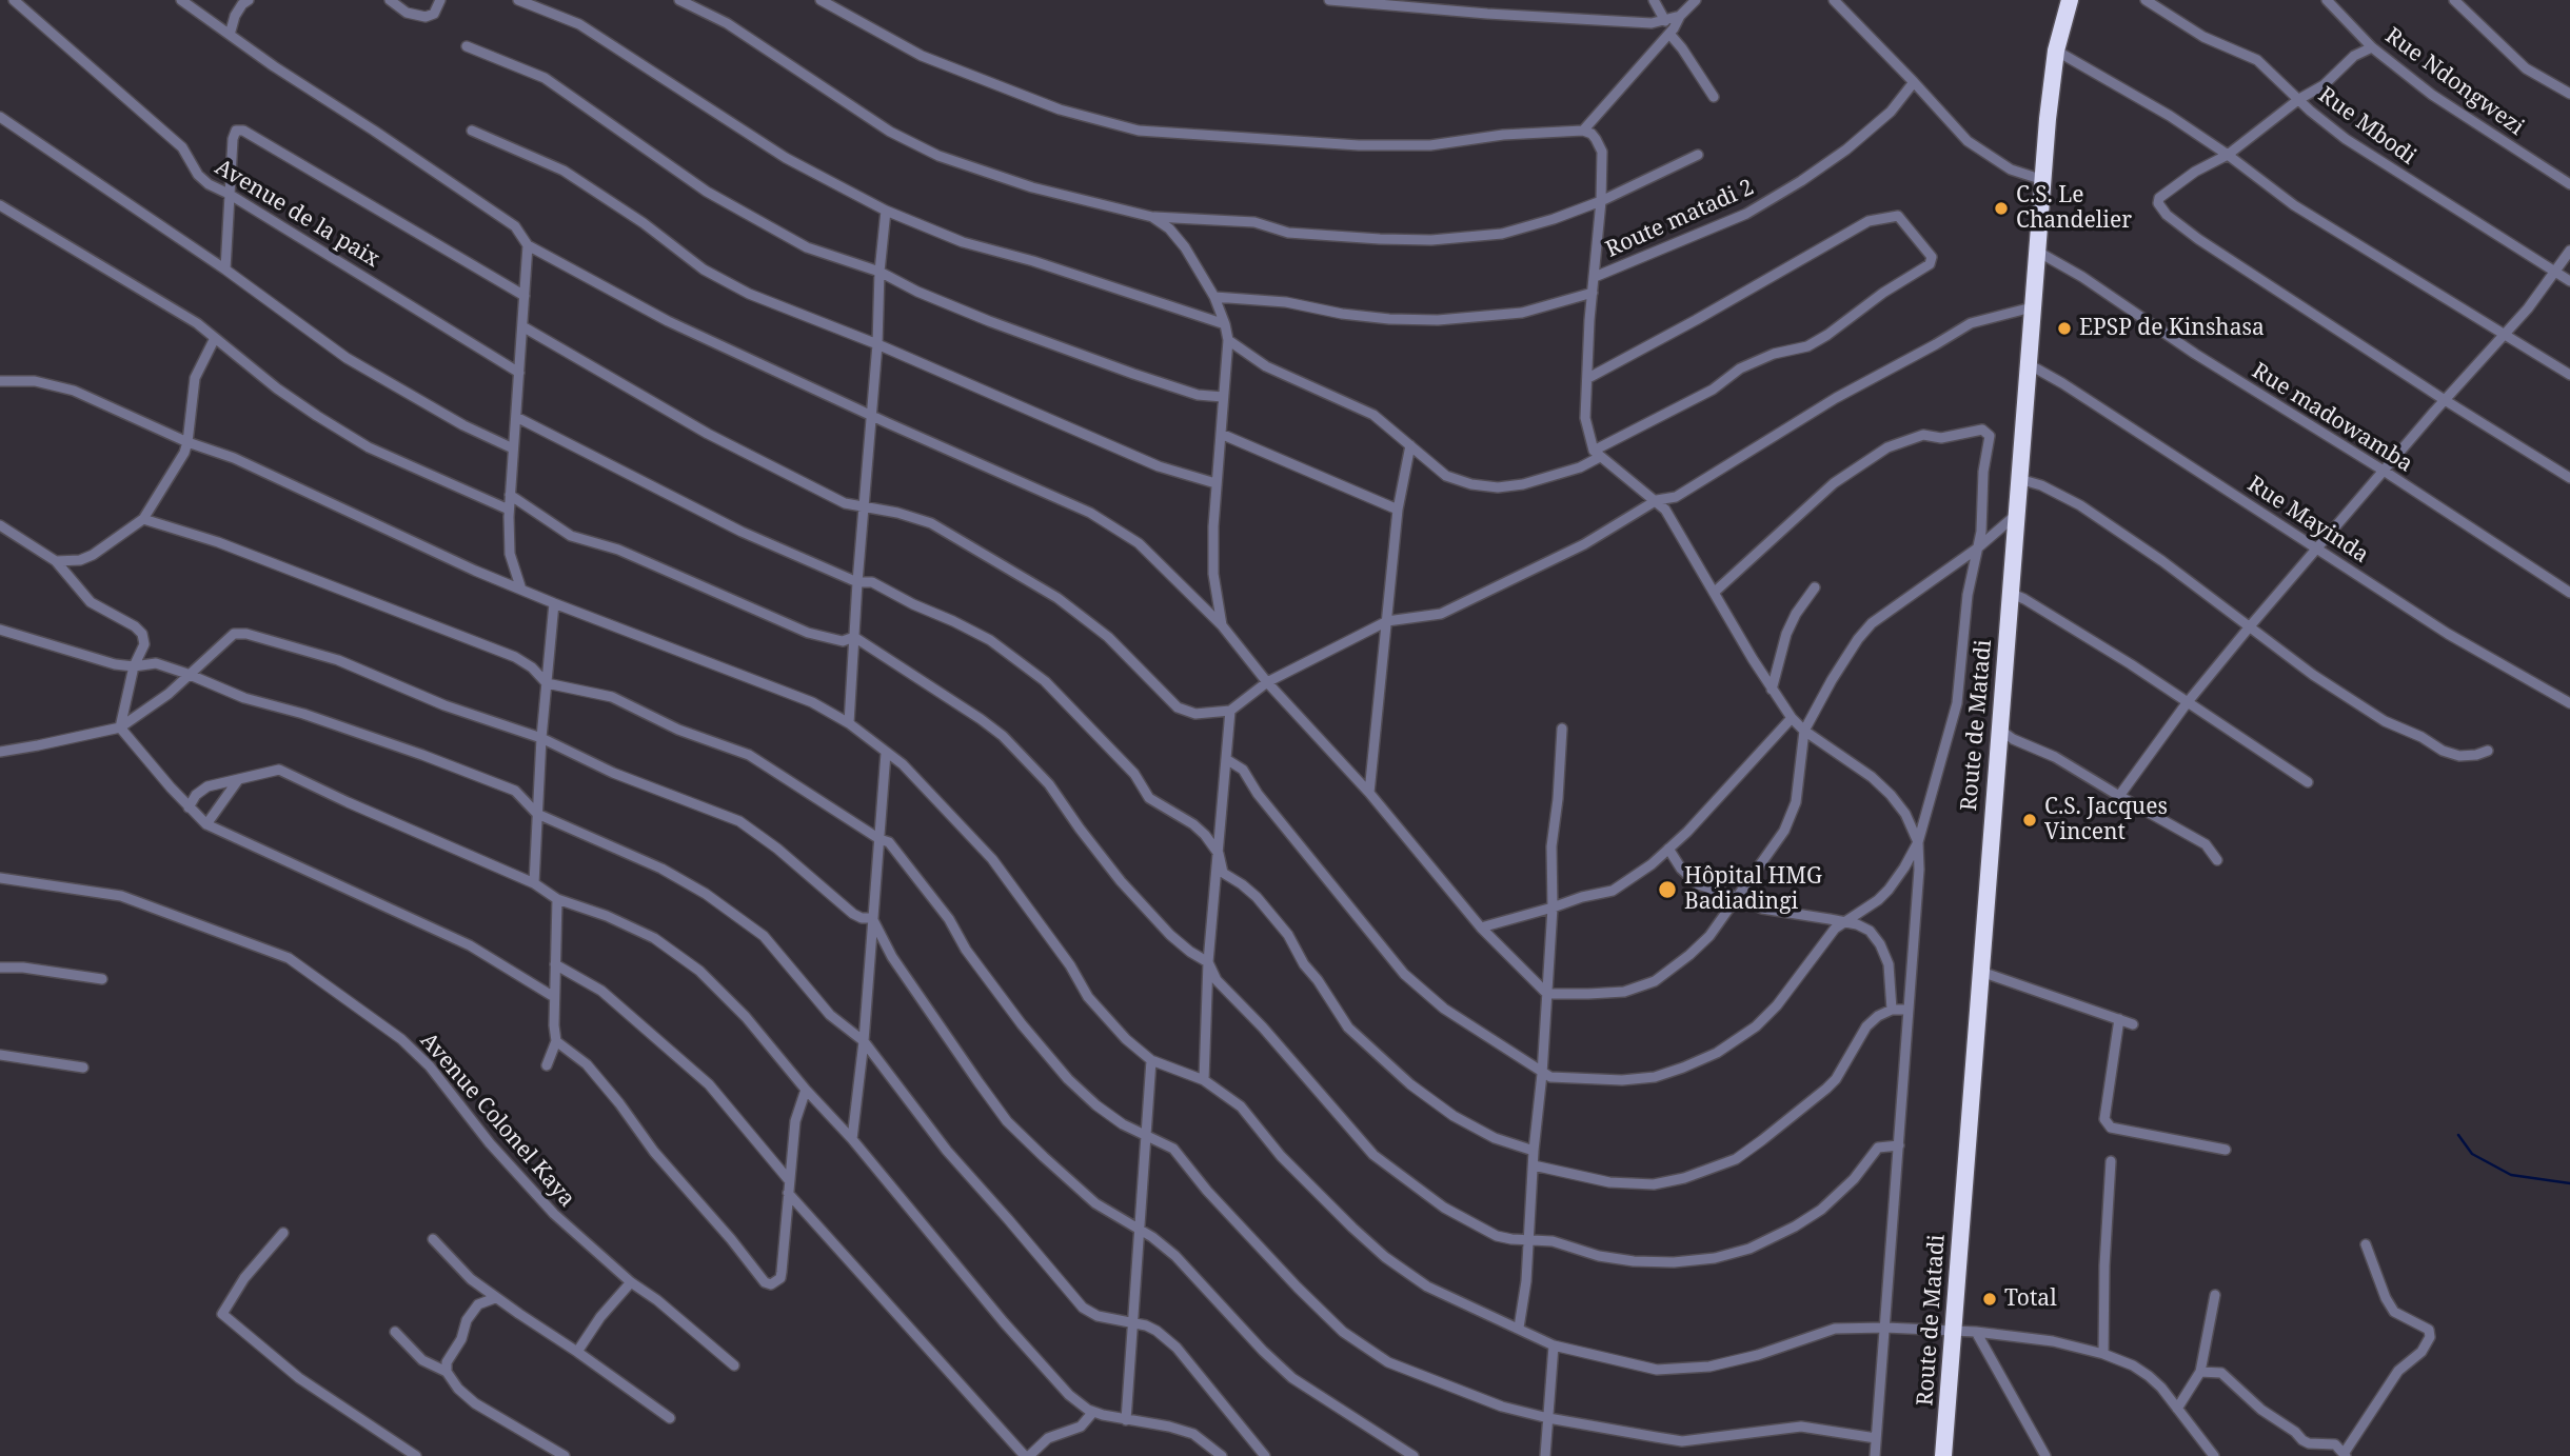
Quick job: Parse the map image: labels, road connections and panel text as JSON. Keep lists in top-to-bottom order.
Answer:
{
  "streets": {
    "highway": ["Route de Matadi"],
    "street": [
      "Rue Ndongwezi",
      "Rue Mbodi",
      "Avenue de la paix",
      "Route matadi 2",
      "Rue madowamba",
      "Rue Mayinda",
      "Avenue Colonel Kaya"
    ]
  },
  "crossings": [
    ["Rue madowamba", "Route de Matadi"],
    ["Rue Mayinda", "Route de Matadi"]
  ],
  "places": [
    "C.S. Le Chandelier",
    "EPSP de Kinshasa",
    "C.S. Jacques Vincent",
    "Hôpital HMG Badiadingi",
    "Total"
  ]
}
